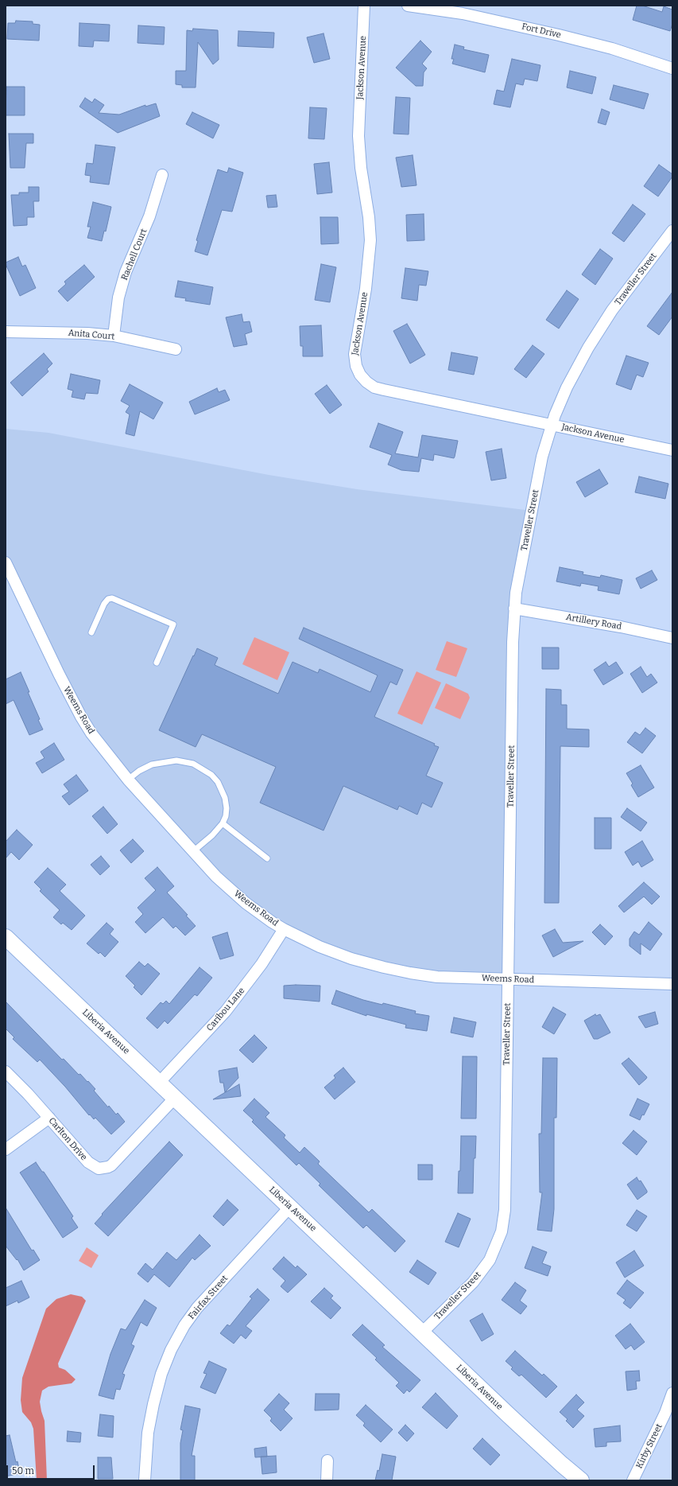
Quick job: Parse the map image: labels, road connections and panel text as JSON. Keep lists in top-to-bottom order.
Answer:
{
  "streets": {
    "main road": ["Liberia Avenue"],
    "street": [
      "Fort Drive",
      "Jackson Avenue",
      "Rachell Court",
      "Traveller Street",
      "Anita Court",
      "Artillery Road",
      "Weems Road",
      "Caribou Lane",
      "Carlton Drive",
      "Fairfax Street",
      "Kirby Street"
    ]
  },
  "crossings": [
    ["Jackson Avenue", "Traveller Street"],
    ["Rachell Court", "Anita Court"],
    ["Traveller Street", "Artillery Road"],
    ["Traveller Street", "Weems Road"],
    ["Traveller Street", "Liberia Avenue"],
    ["Weems Road", "Caribou Lane"],
    ["Caribou Lane", "Liberia Avenue"],
    ["Liberia Avenue", "Carlton Drive"],
    ["Liberia Avenue", "Fairfax Street"]
  ],
  "scale_bar": "50 m"
}
